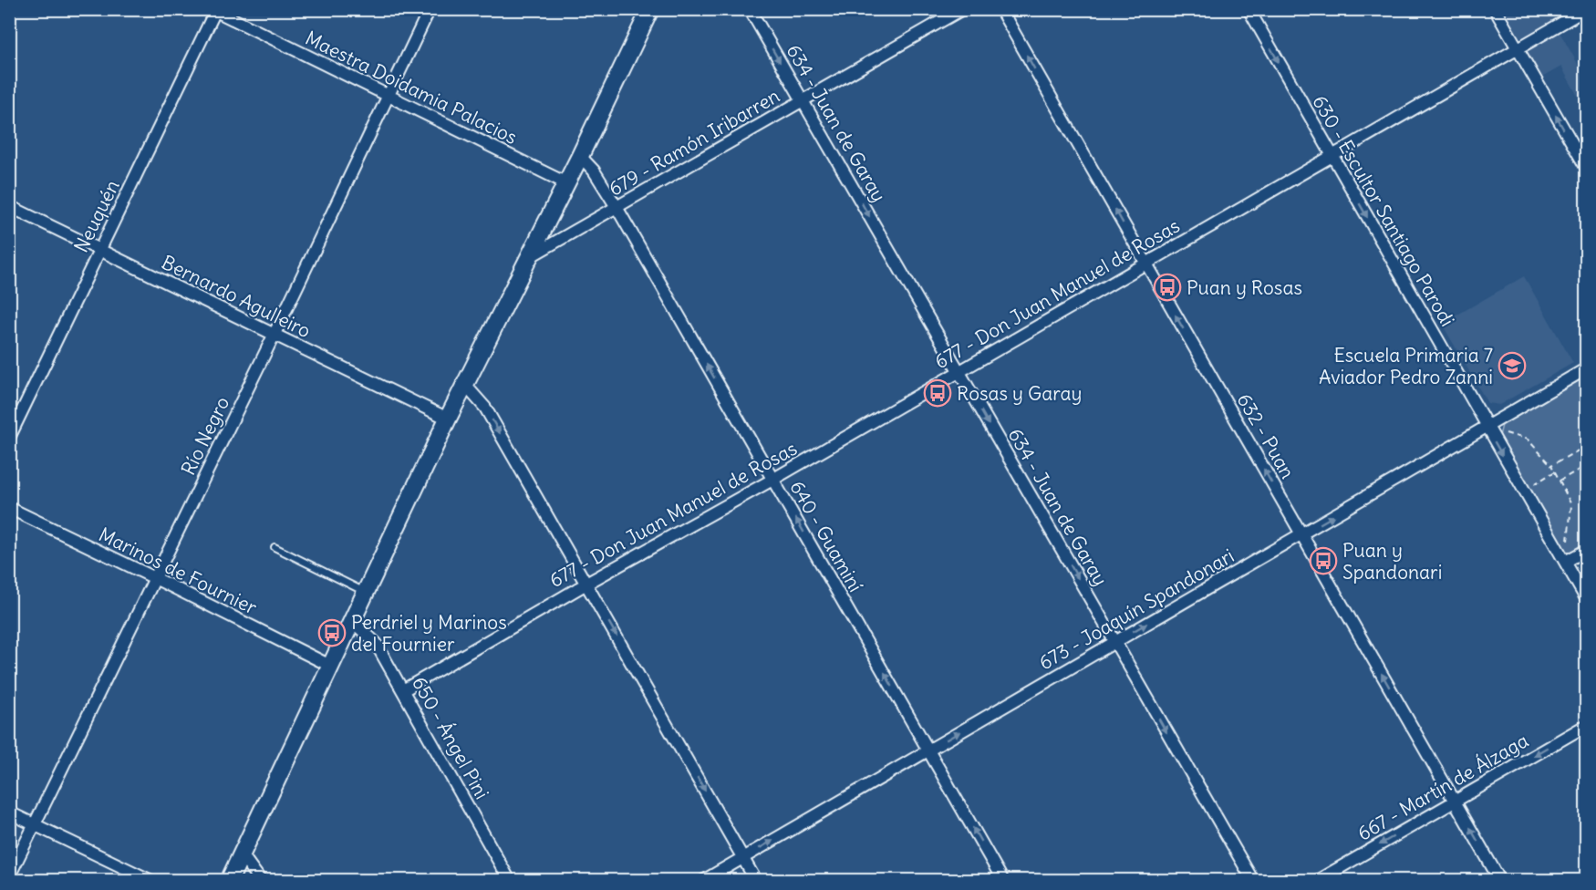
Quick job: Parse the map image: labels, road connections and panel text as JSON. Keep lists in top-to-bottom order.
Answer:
{
  "streets": {
    "street": [
      "Maestra Doidamia Palacios",
      "634 - Juan de Garay",
      "679 - Ramón Iribarren",
      "630 - Escultor Santiago Parodi",
      "Neuquén",
      "677 - Don Juan Manuel de Rosas",
      "Bernardo Agulleiro",
      "Río Negro",
      "632 - Puan",
      "640 - Guaminí",
      "Marinos de Fournier",
      "673 - Joaquín Spandonari",
      "650 - Ángel Pini",
      "667 - Martín de Álzaga"
    ]
  },
  "crossings": [
    ["Maestra Doidamia Palacios", "Neuquén"],
    ["Maestra Doidamia Palacios", "Río Negro"],
    ["634 - Juan de Garay", "679 - Ramón Iribarren"],
    ["634 - Juan de Garay", "677 - Don Juan Manuel de Rosas"],
    ["634 - Juan de Garay", "673 - Joaquín Spandonari"],
    ["679 - Ramón Iribarren", "640 - Guaminí"],
    ["630 - Escultor Santiago Parodi", "677 - Don Juan Manuel de Rosas"],
    ["630 - Escultor Santiago Parodi", "673 - Joaquín Spandonari"],
    ["Neuquén", "Bernardo Agulleiro"],
    ["677 - Don Juan Manuel de Rosas", "632 - Puan"],
    ["677 - Don Juan Manuel de Rosas", "640 - Guaminí"],
    ["677 - Don Juan Manuel de Rosas", "650 - Ángel Pini"],
    ["Bernardo Agulleiro", "Río Negro"],
    ["Río Negro", "Marinos de Fournier"],
    ["632 - Puan", "673 - Joaquín Spandonari"],
    ["632 - Puan", "667 - Martín de Álzaga"],
    ["640 - Guaminí", "673 - Joaquín Spandonari"]
  ],
  "one_way": [
    "634 - Juan de Garay",
    "630 - Escultor Santiago Parodi",
    "632 - Puan",
    "640 - Guaminí",
    "673 - Joaquín Spandonari",
    "667 - Martín de Álzaga"
  ],
  "places": {
    "bus stop": [
      "Puan y Rosas",
      "Rosas y Garay",
      "Puan y Spandonari",
      "Perdriel y Marinos del Fournier"
    ],
    "school or university": ["Escuela Primaria 7 Aviador Pedro Zanni"]
  }
}
